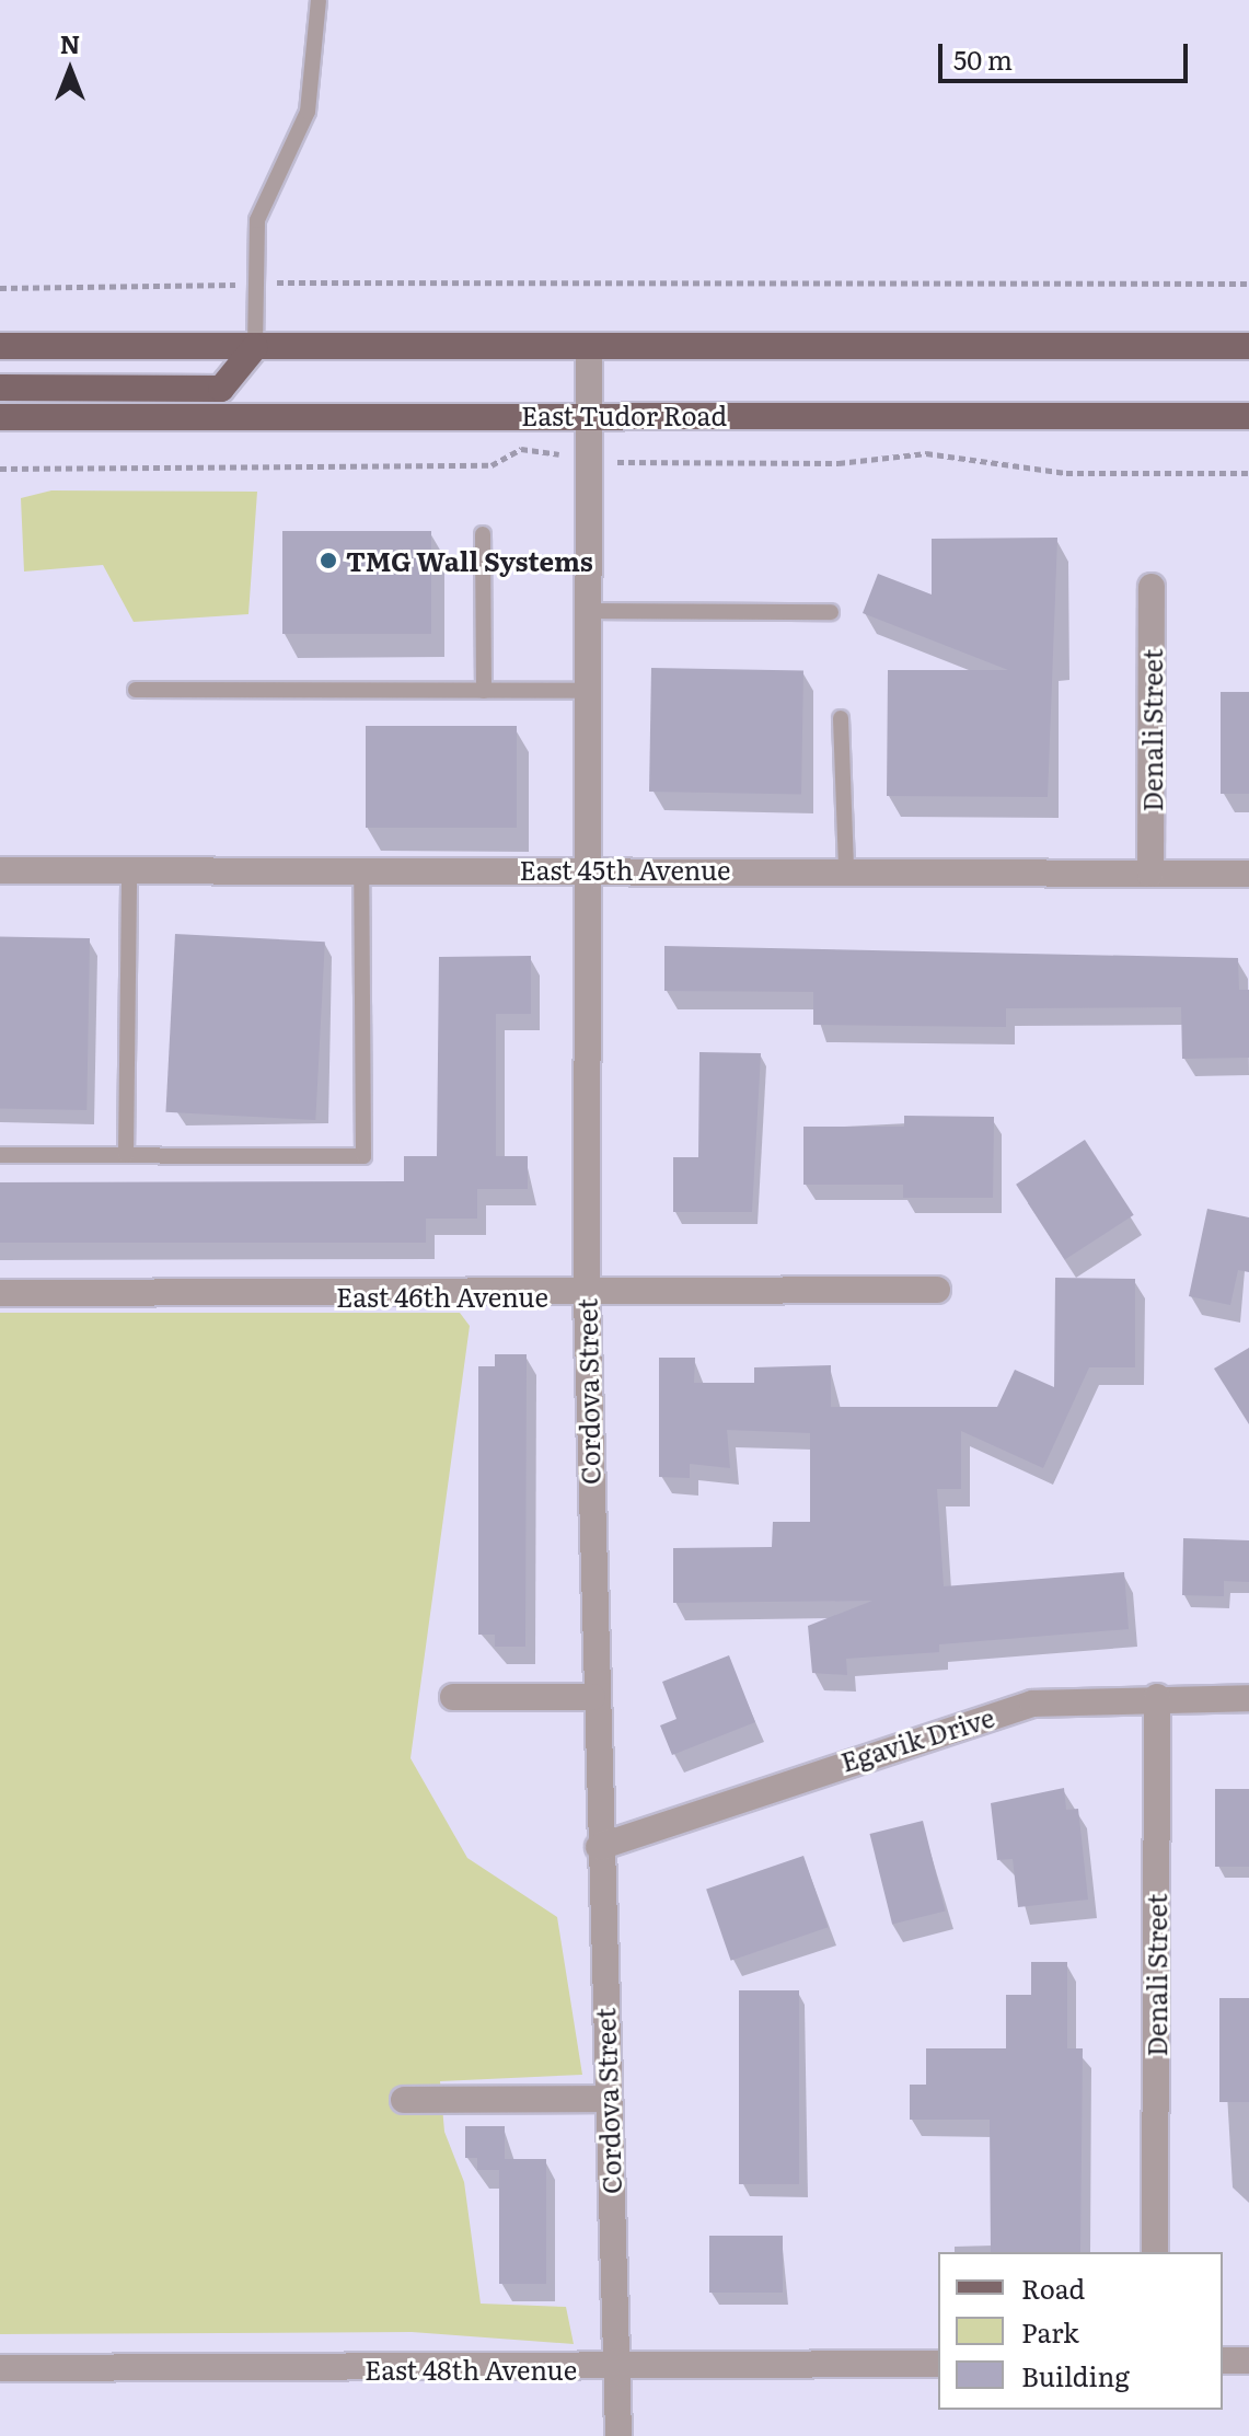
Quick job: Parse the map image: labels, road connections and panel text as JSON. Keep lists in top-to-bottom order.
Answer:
{
  "streets": {
    "main road": ["East Tudor Road"],
    "street": [
      "Denali Street",
      "East 45th Avenue",
      "East 46th Avenue",
      "Cordova Street",
      "Egavik Drive",
      "East 48th Avenue"
    ]
  },
  "crossings": [
    ["East Tudor Road", "Cordova Street"],
    ["Denali Street", "East 45th Avenue"],
    ["Denali Street", "Egavik Drive"],
    ["East 45th Avenue", "Cordova Street"],
    ["East 46th Avenue", "Cordova Street"],
    ["Cordova Street", "Egavik Drive"],
    ["Cordova Street", "East 48th Avenue"]
  ],
  "places": ["TMG Wall Systems"],
  "legend": ["Road", "Park", "Building"],
  "scale_bar": "50 m",
  "north": "top"
}
